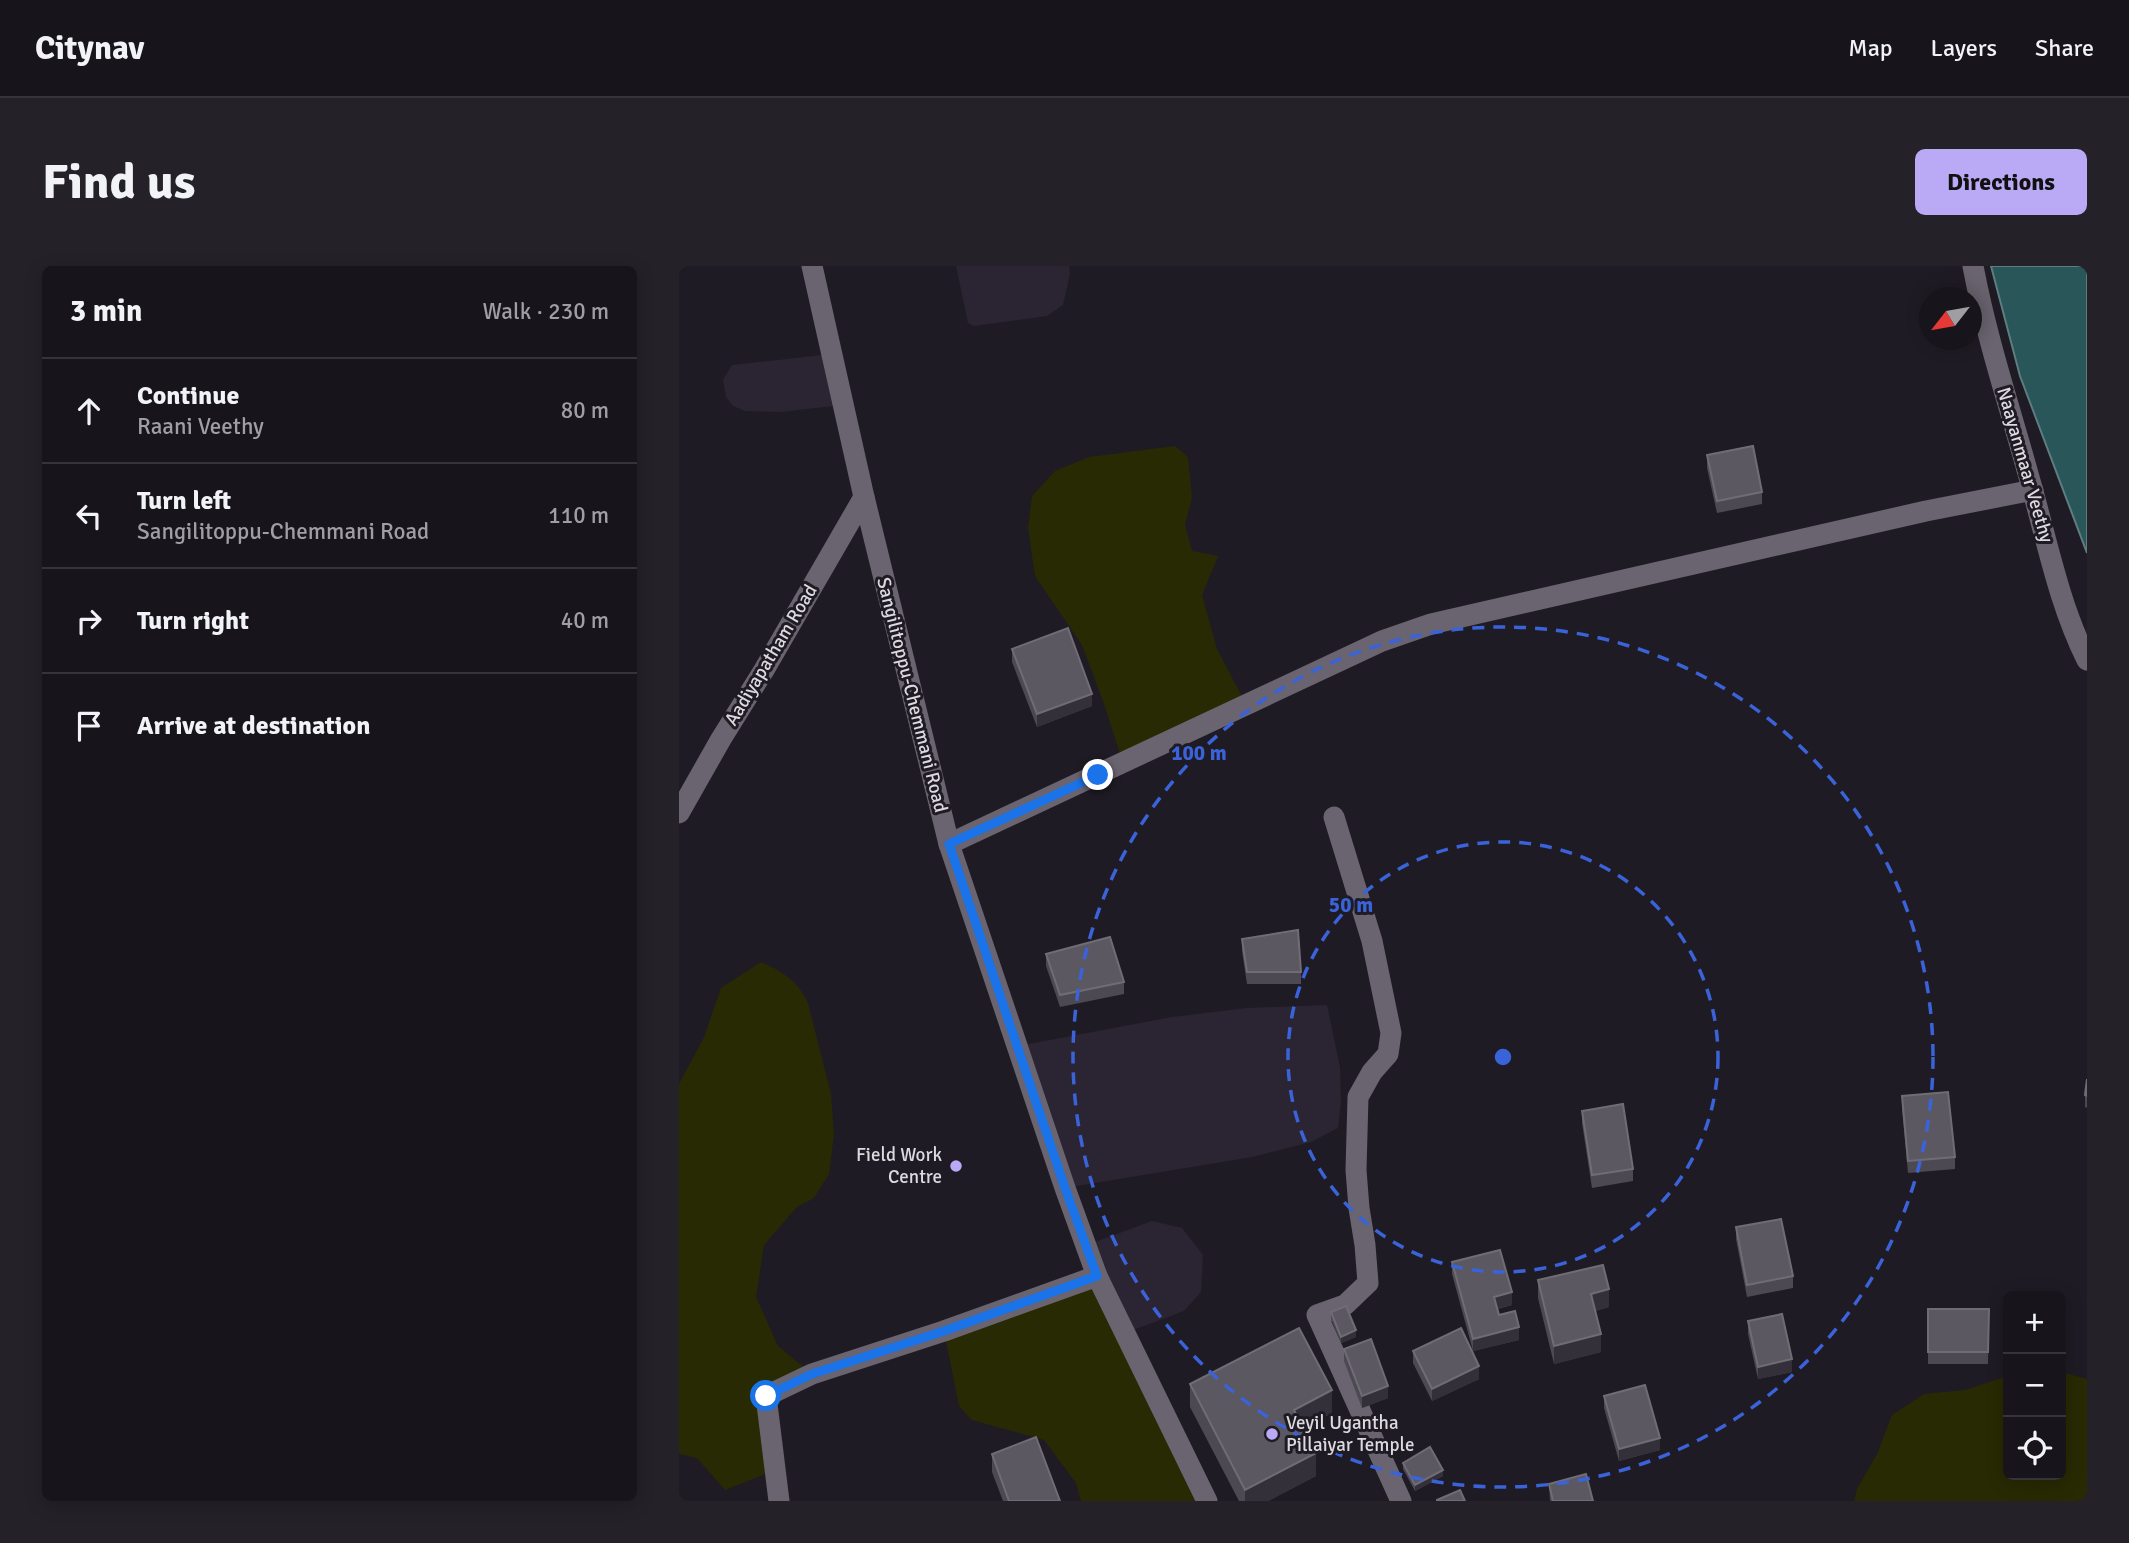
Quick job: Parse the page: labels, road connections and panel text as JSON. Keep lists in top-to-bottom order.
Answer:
{
  "streets": {
    "street": ["Naayanmaar Veethy", "Aadiyapatham Road", "Sangilitoppu-Chemmani Road"]
  },
  "crossings": [
    ["Aadiyapatham Road", "Sangilitoppu-Chemmani Road"]
  ],
  "places": ["Field Work Centre", "Veyil Ugantha Pillaiyar Temple"],
  "north": "bottom left",
  "page": {
    "header": "Citynav",
    "nav": ["Map", "Layers", "Share"],
    "buttons": "Directions",
    "title": "Find us",
    "heading": ["3 min", "Walk · 230 m"],
    "list": [
      ["Continue", "Raani Veethy", "80 m"],
      ["Turn left", "Sangilitoppu-Chemmani Road", "110 m"],
      ["Turn right", "40 m"],
      "Arrive at destination"
    ],
    "map_buttons": ["+", "−"]
  },
  "rings": ["100 m", "50 m"]
}
